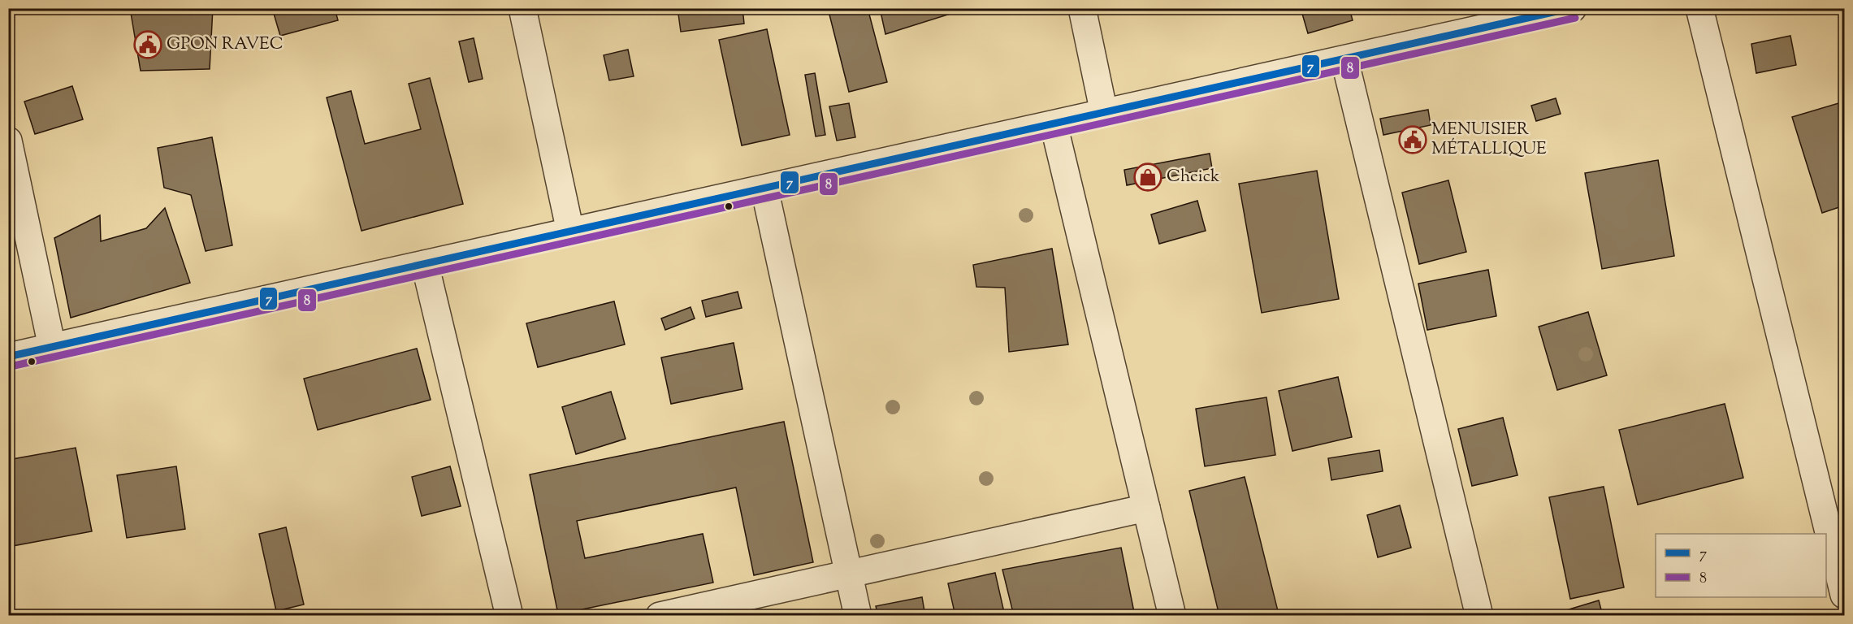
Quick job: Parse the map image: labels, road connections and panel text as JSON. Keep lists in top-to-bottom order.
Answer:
{
  "places": {
    "public building": ["GPON RAVEC", "MENUISIER MÉTALLIQUE"],
    "shop": ["Cheick"]
  },
  "lines": ["transit line 7", "transit line 8"],
  "legend": ["7", "8"]
}
